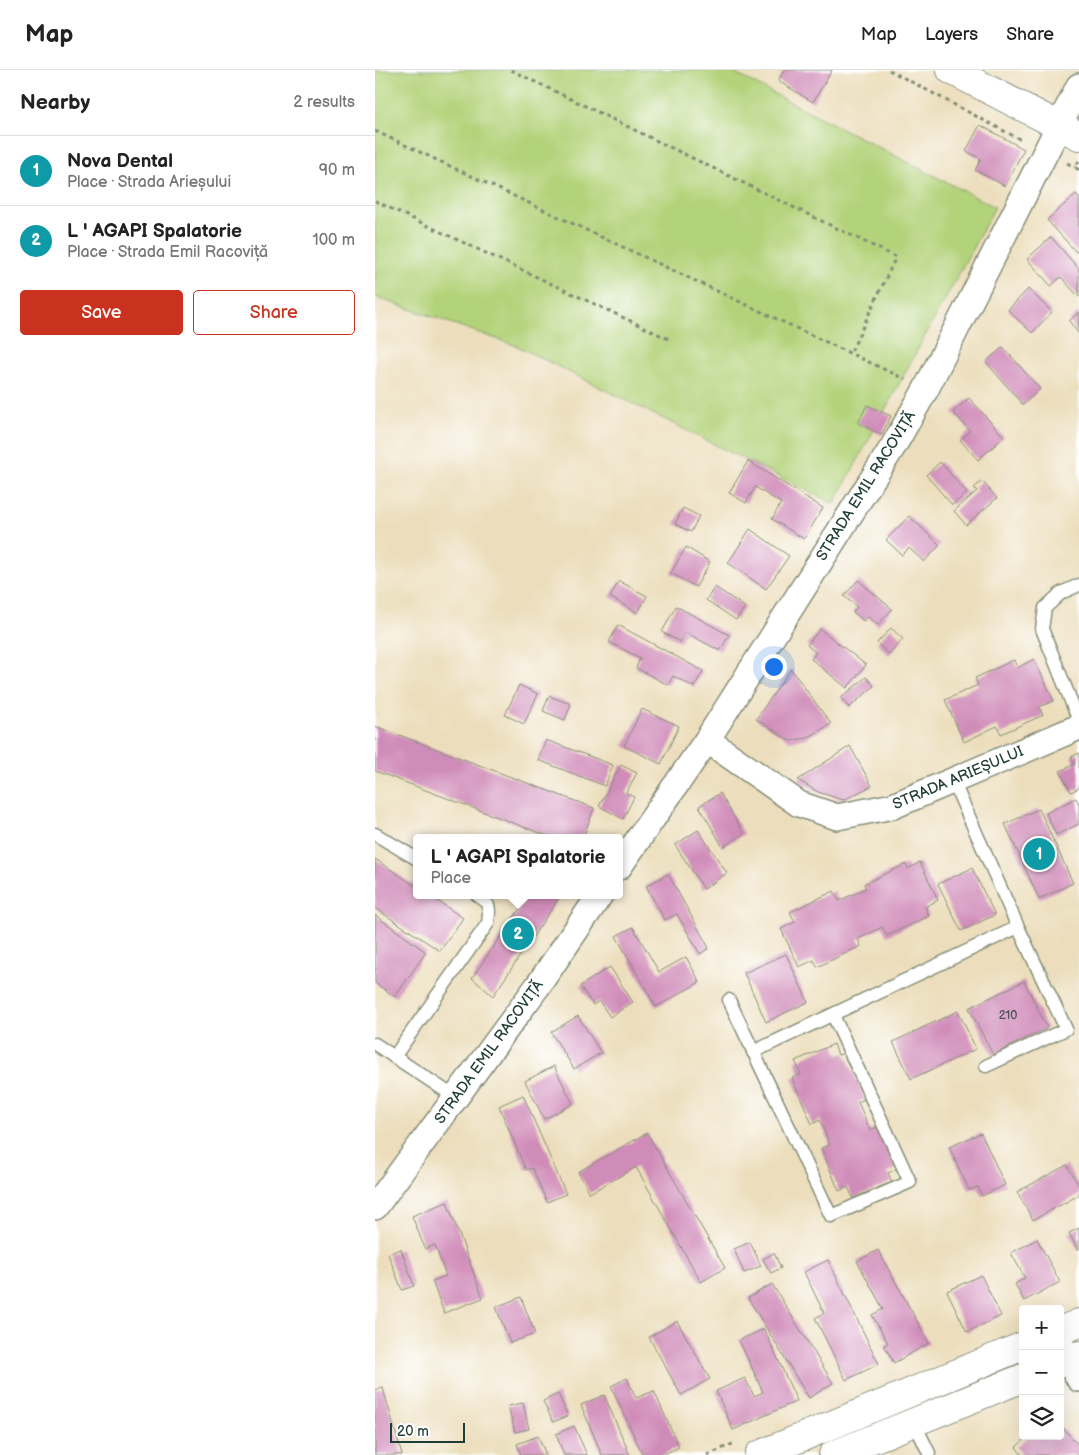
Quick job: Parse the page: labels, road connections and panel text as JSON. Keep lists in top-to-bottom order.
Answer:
{
  "streets": {
    "street": ["STRADA EMIL RACOVIȚĂ", "STRADA ARIEȘULUI"]
  },
  "crossings": [
    ["STRADA EMIL RACOVIȚĂ", "STRADA ARIEȘULUI"]
  ],
  "house_numbers": ["210"],
  "scale_bar": "20 m",
  "page": {
    "header": "Map",
    "nav": ["Map", "Layers", "Share"],
    "heading": ["Nearby", "2 results"],
    "list": [
      {
        "mark": "1",
        "name": "Nova Dental",
        "note": "Place · Strada Arieșului",
        "value": "90 m"
      },
      {
        "mark": "2",
        "name": "L ' AGAPI Spalatorie",
        "note": "Place · Strada Emil Racoviță",
        "value": "100 m"
      }
    ],
    "buttons": ["Save", "Share"],
    "popup": ["L ' AGAPI Spalatorie", "Place"],
    "pins": ["1", "2"],
    "map_buttons": ["+", "−"],
    "scale": "20 m"
  }
}
